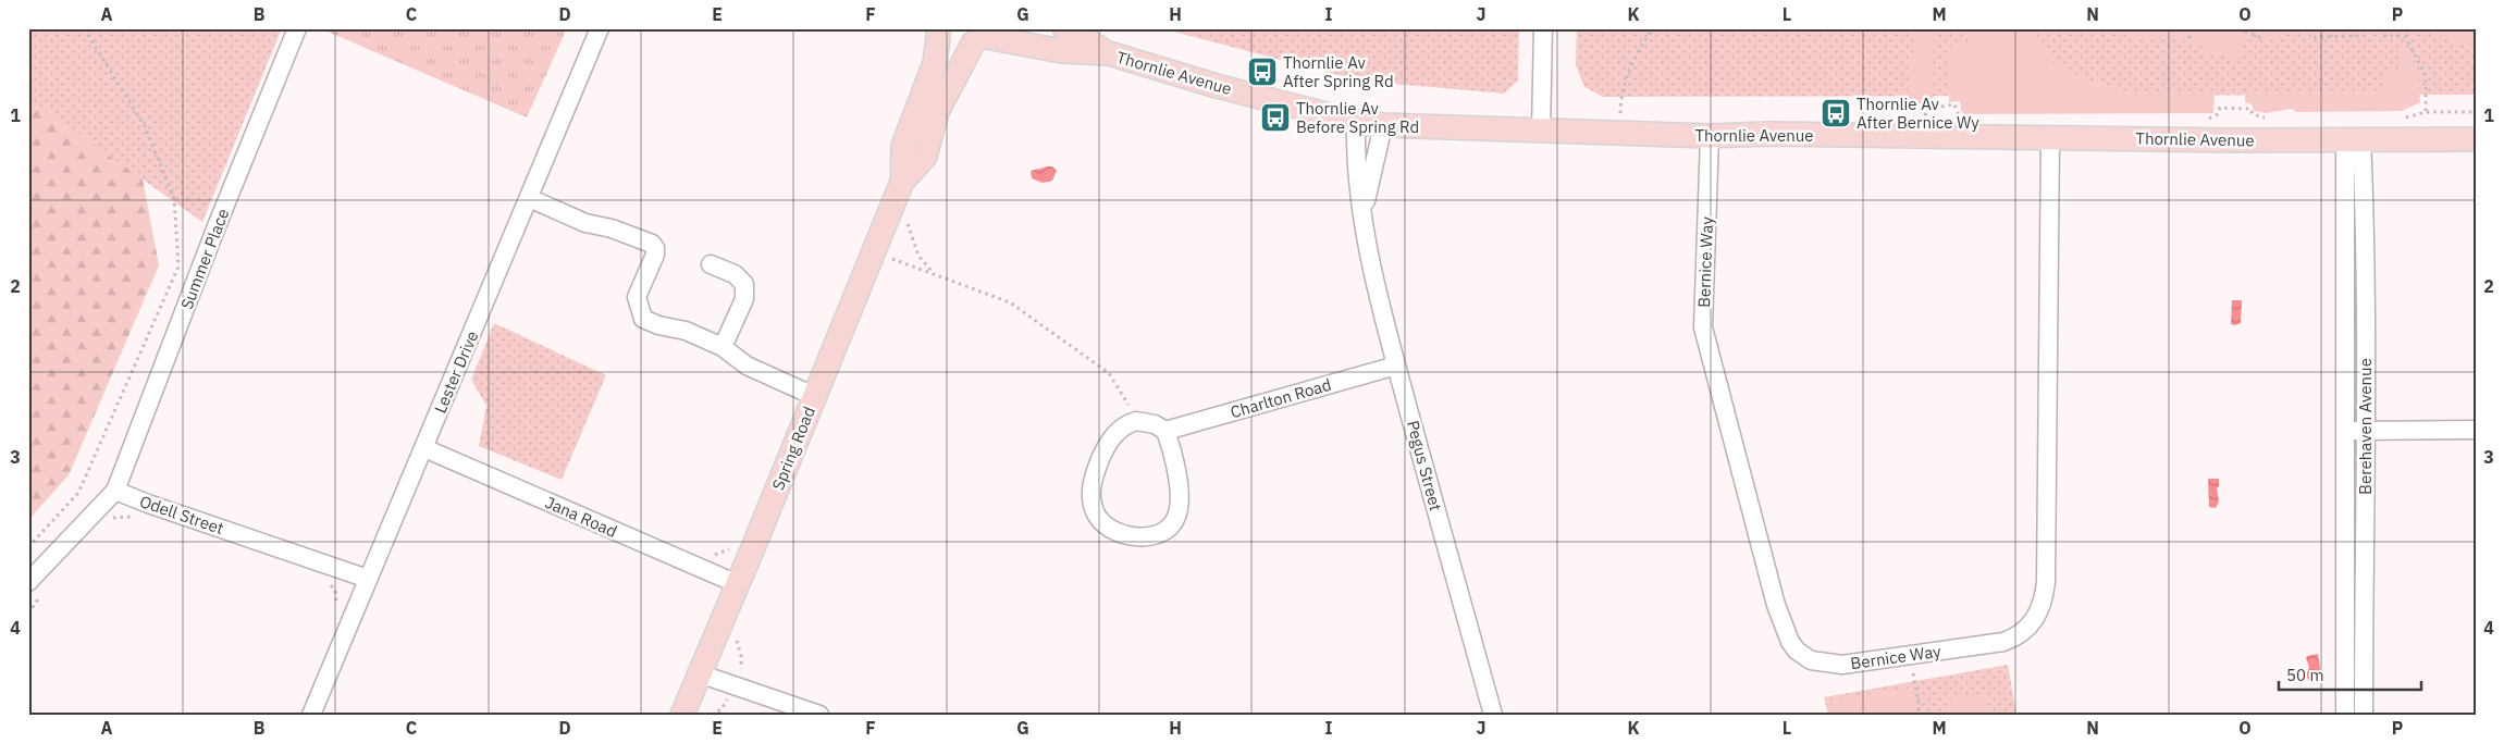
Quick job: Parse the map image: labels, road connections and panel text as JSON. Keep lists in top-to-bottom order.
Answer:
{
  "streets": {
    "main road": ["Thornlie Avenue", "Spring Road"],
    "street": [
      "Summer Place",
      "Bernice Way",
      "Lester Drive",
      "Charlton Road",
      "Berehaven Avenue",
      "Pegus Street",
      "Odell Street",
      "Jana Road"
    ]
  },
  "crossings": [
    ["Thornlie Avenue", "Bernice Way"],
    ["Thornlie Avenue", "Berehaven Avenue"],
    ["Thornlie Avenue", "Spring Road"],
    ["Thornlie Avenue", "Pegus Street"],
    ["Summer Place", "Odell Street"],
    ["Lester Drive", "Odell Street"],
    ["Lester Drive", "Jana Road"],
    ["Charlton Road", "Pegus Street"],
    ["Spring Road", "Jana Road"]
  ],
  "places": {
    "bus stop": ["Thornlie Av After Spring Rd", "Thornlie Av After Bernice Wy", "Thornlie Av Before Spring Rd"]
  },
  "scale_bar": "50 m",
  "grid": {
    "columns": [
      "A",
      "B",
      "C",
      "D",
      "E",
      "F",
      "G",
      "H",
      "I",
      "J",
      "K",
      "L",
      "M",
      "N",
      "O",
      "P"
    ],
    "rows": [
      "1",
      "2",
      "3",
      "4"
    ]
  }
}
